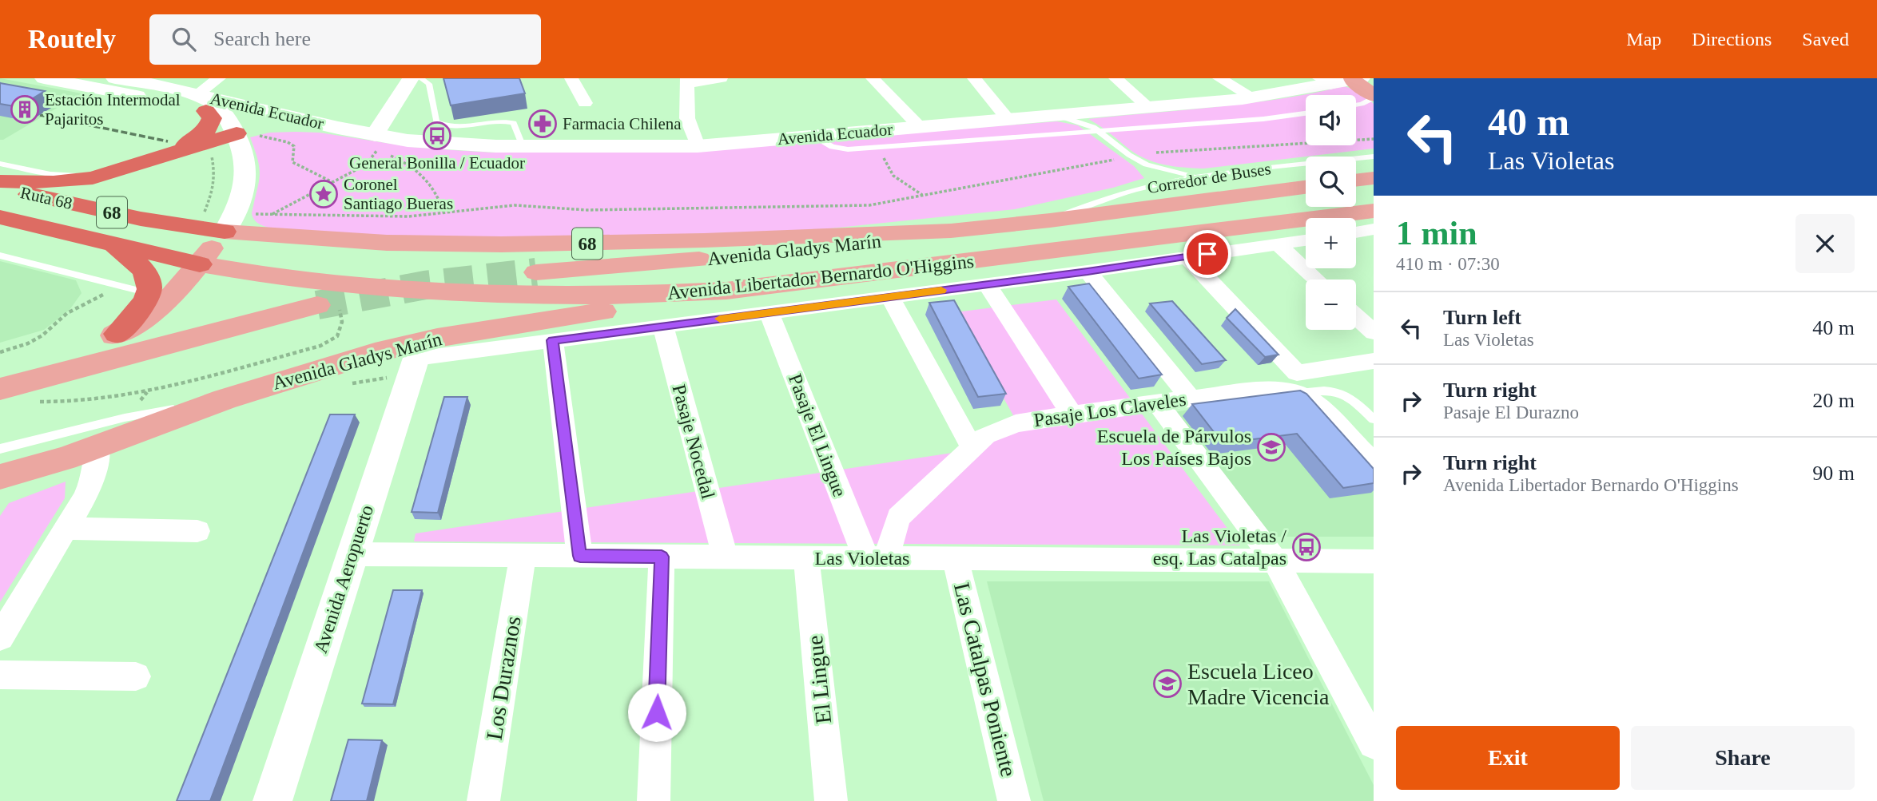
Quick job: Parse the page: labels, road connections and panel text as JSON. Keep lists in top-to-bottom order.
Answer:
{
  "streets": {
    "highway": ["Ruta 68", "68"],
    "main road": ["Avenida Ecuador", "Avenida Gladys Marín", "Avenida Libertador Bernardo O'Higgins"],
    "street": [
      "Pasaje Los Claveles",
      "Pasaje El Lingue",
      "Pasaje Nocedal",
      "Las Violetas",
      "Avenida Aeropuerto",
      "Los Duraznos",
      "El Lingue",
      "Las Catalpas Poniente"
    ],
    "lane": ["Corredor de Buses"]
  },
  "crossings": [
    ["Corredor de Buses", "Avenida Libertador Bernardo O'Higgins"],
    ["Ruta 68", "Avenida Libertador Bernardo O'Higgins"],
    ["Avenida Gladys Marín", "Avenida Libertador Bernardo O'Higgins"],
    ["Avenida Libertador Bernardo O'Higgins", "Pasaje El Lingue"],
    ["Avenida Libertador Bernardo O'Higgins", "Pasaje Nocedal"],
    ["Avenida Libertador Bernardo O'Higgins", "Avenida Aeropuerto"],
    ["Pasaje Los Claveles", "Pasaje El Lingue"],
    ["Pasaje Los Claveles", "Las Violetas"],
    ["Pasaje El Lingue", "Las Violetas"],
    ["Pasaje Nocedal", "Las Violetas"],
    ["Las Violetas", "Avenida Aeropuerto"],
    ["Las Violetas", "Los Duraznos"],
    ["Las Violetas", "El Lingue"],
    ["Las Violetas", "Las Catalpas Poniente"]
  ],
  "places": {
    "building": ["Estación Intermodal Pajaritos"],
    "pharmacy": ["Farmacia Chilena"],
    "bus stop": ["General Bonilla / Ecuador", "Las Violetas / esq. Las Catalpas"],
    "place": ["Coronel Santiago Bueras"],
    "school or university": ["Escuela de Párvulos Los Países Bajos", "Escuela Liceo Madre Vicencia"]
  },
  "page": {
    "header": "Routely",
    "search": "Search here",
    "nav": ["Map", "Directions", "Saved"],
    "turn": ["40 m", "Las Violetas"],
    "map_buttons": ["+", "−"],
    "heading": ["1 min", "410 m · 07:30"],
    "list": [
      {
        "name": "Turn left",
        "note": "Las Violetas",
        "value": "40 m"
      },
      {
        "name": "Turn right",
        "note": "Pasaje El Durazno",
        "value": "20 m"
      },
      {
        "name": "Turn right",
        "note": "Avenida Libertador Bernardo O'Higgins",
        "value": "90 m"
      }
    ],
    "buttons": ["Exit", "Share"]
  }
}
